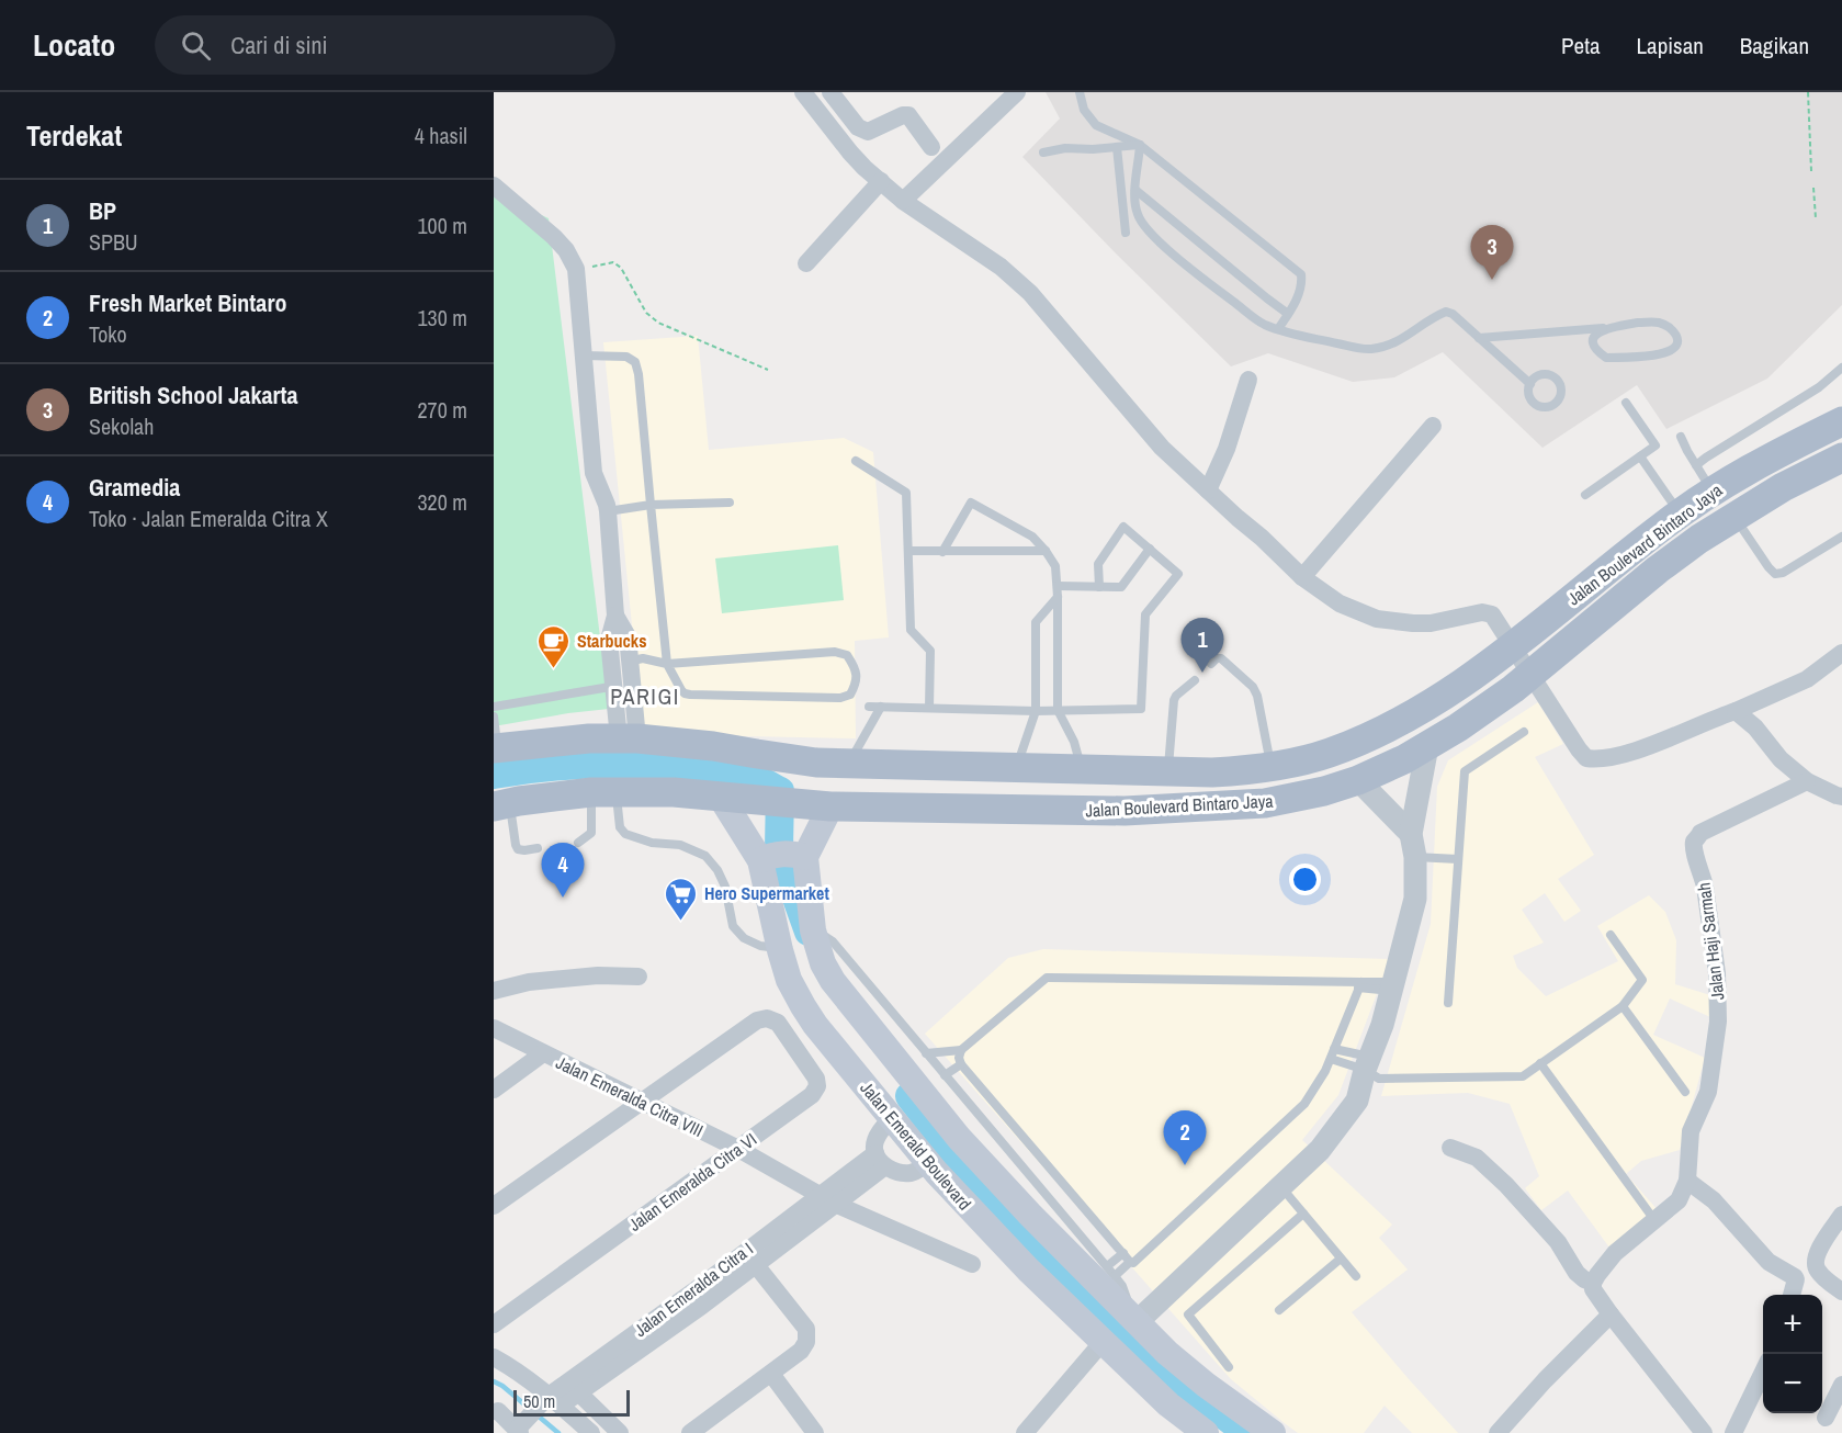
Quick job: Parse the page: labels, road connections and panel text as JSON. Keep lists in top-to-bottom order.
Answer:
{
  "streets": {
    "main road": ["Jalan Boulevard Bintaro Jaya", "Jalan Emerald Boulevard"],
    "street": [
      "Jalan Haji Sarmah",
      "Jalan Emeralda Citra VIII",
      "Jalan Emeralda Citra VI",
      "Jalan Emeralda Citra I"
    ]
  },
  "crossings": [
    ["Jalan Boulevard Bintaro Jaya", "Jalan Emerald Boulevard"],
    ["Jalan Emeralda Citra VIII", "Jalan Emeralda Citra VI"],
    ["Jalan Emeralda Citra VIII", "Jalan Emeralda Citra I"]
  ],
  "districts": ["PARIGI"],
  "places": {
    "cafe": ["Starbucks"],
    "supermarket": ["Hero Supermarket"]
  },
  "scale_bar": "50 m",
  "page": {
    "header": "Locato",
    "search": "Cari di sini",
    "nav": ["Peta", "Lapisan", "Bagikan"],
    "heading": ["Terdekat", "4 hasil"],
    "list": [
      {
        "mark": "1",
        "name": "BP",
        "note": "SPBU",
        "value": "100 m"
      },
      {
        "mark": "2",
        "name": "Fresh Market Bintaro",
        "note": "Toko",
        "value": "130 m"
      },
      {
        "mark": "3",
        "name": "British School Jakarta",
        "note": "Sekolah",
        "value": "270 m"
      },
      {
        "mark": "4",
        "name": "Gramedia",
        "note": "Toko · Jalan Emeralda Citra X",
        "value": "320 m"
      }
    ],
    "pins": [
      "3",
      "1",
      "4",
      "2"
    ],
    "map_buttons": ["+", "−"],
    "scale": "50 m"
  }
}
